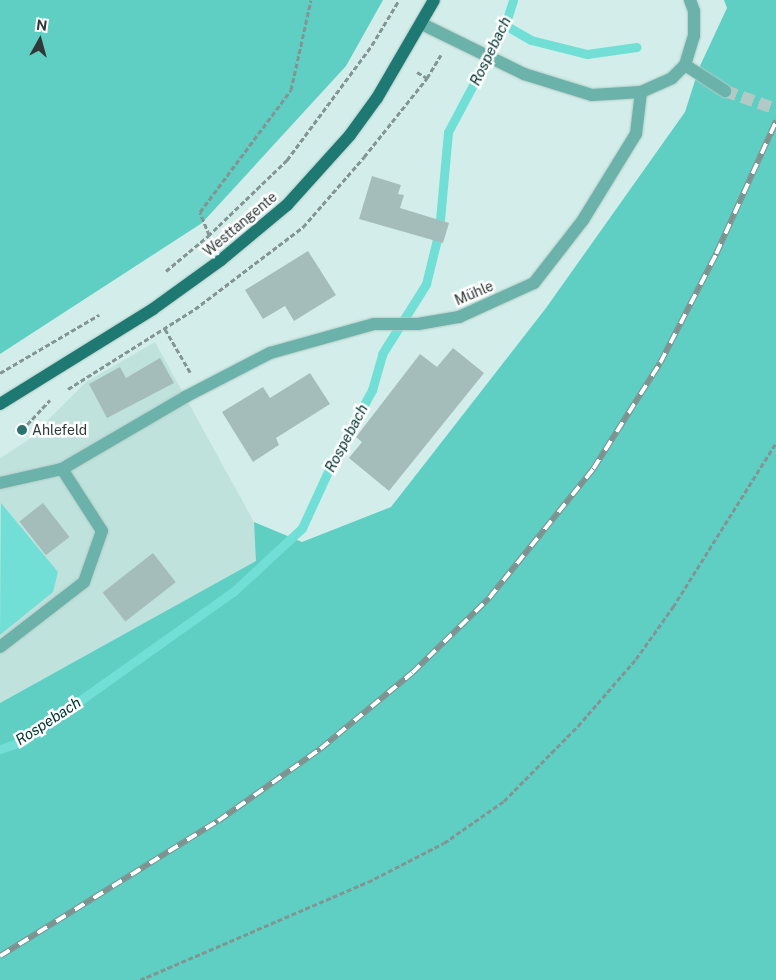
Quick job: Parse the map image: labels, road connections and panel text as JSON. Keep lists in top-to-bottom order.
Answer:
{
  "streets": {
    "main road": ["Westtangente"],
    "street": ["Mühle"]
  },
  "water": ["Rospebach"],
  "places": ["Ahlefeld"],
  "north": "top"
}
